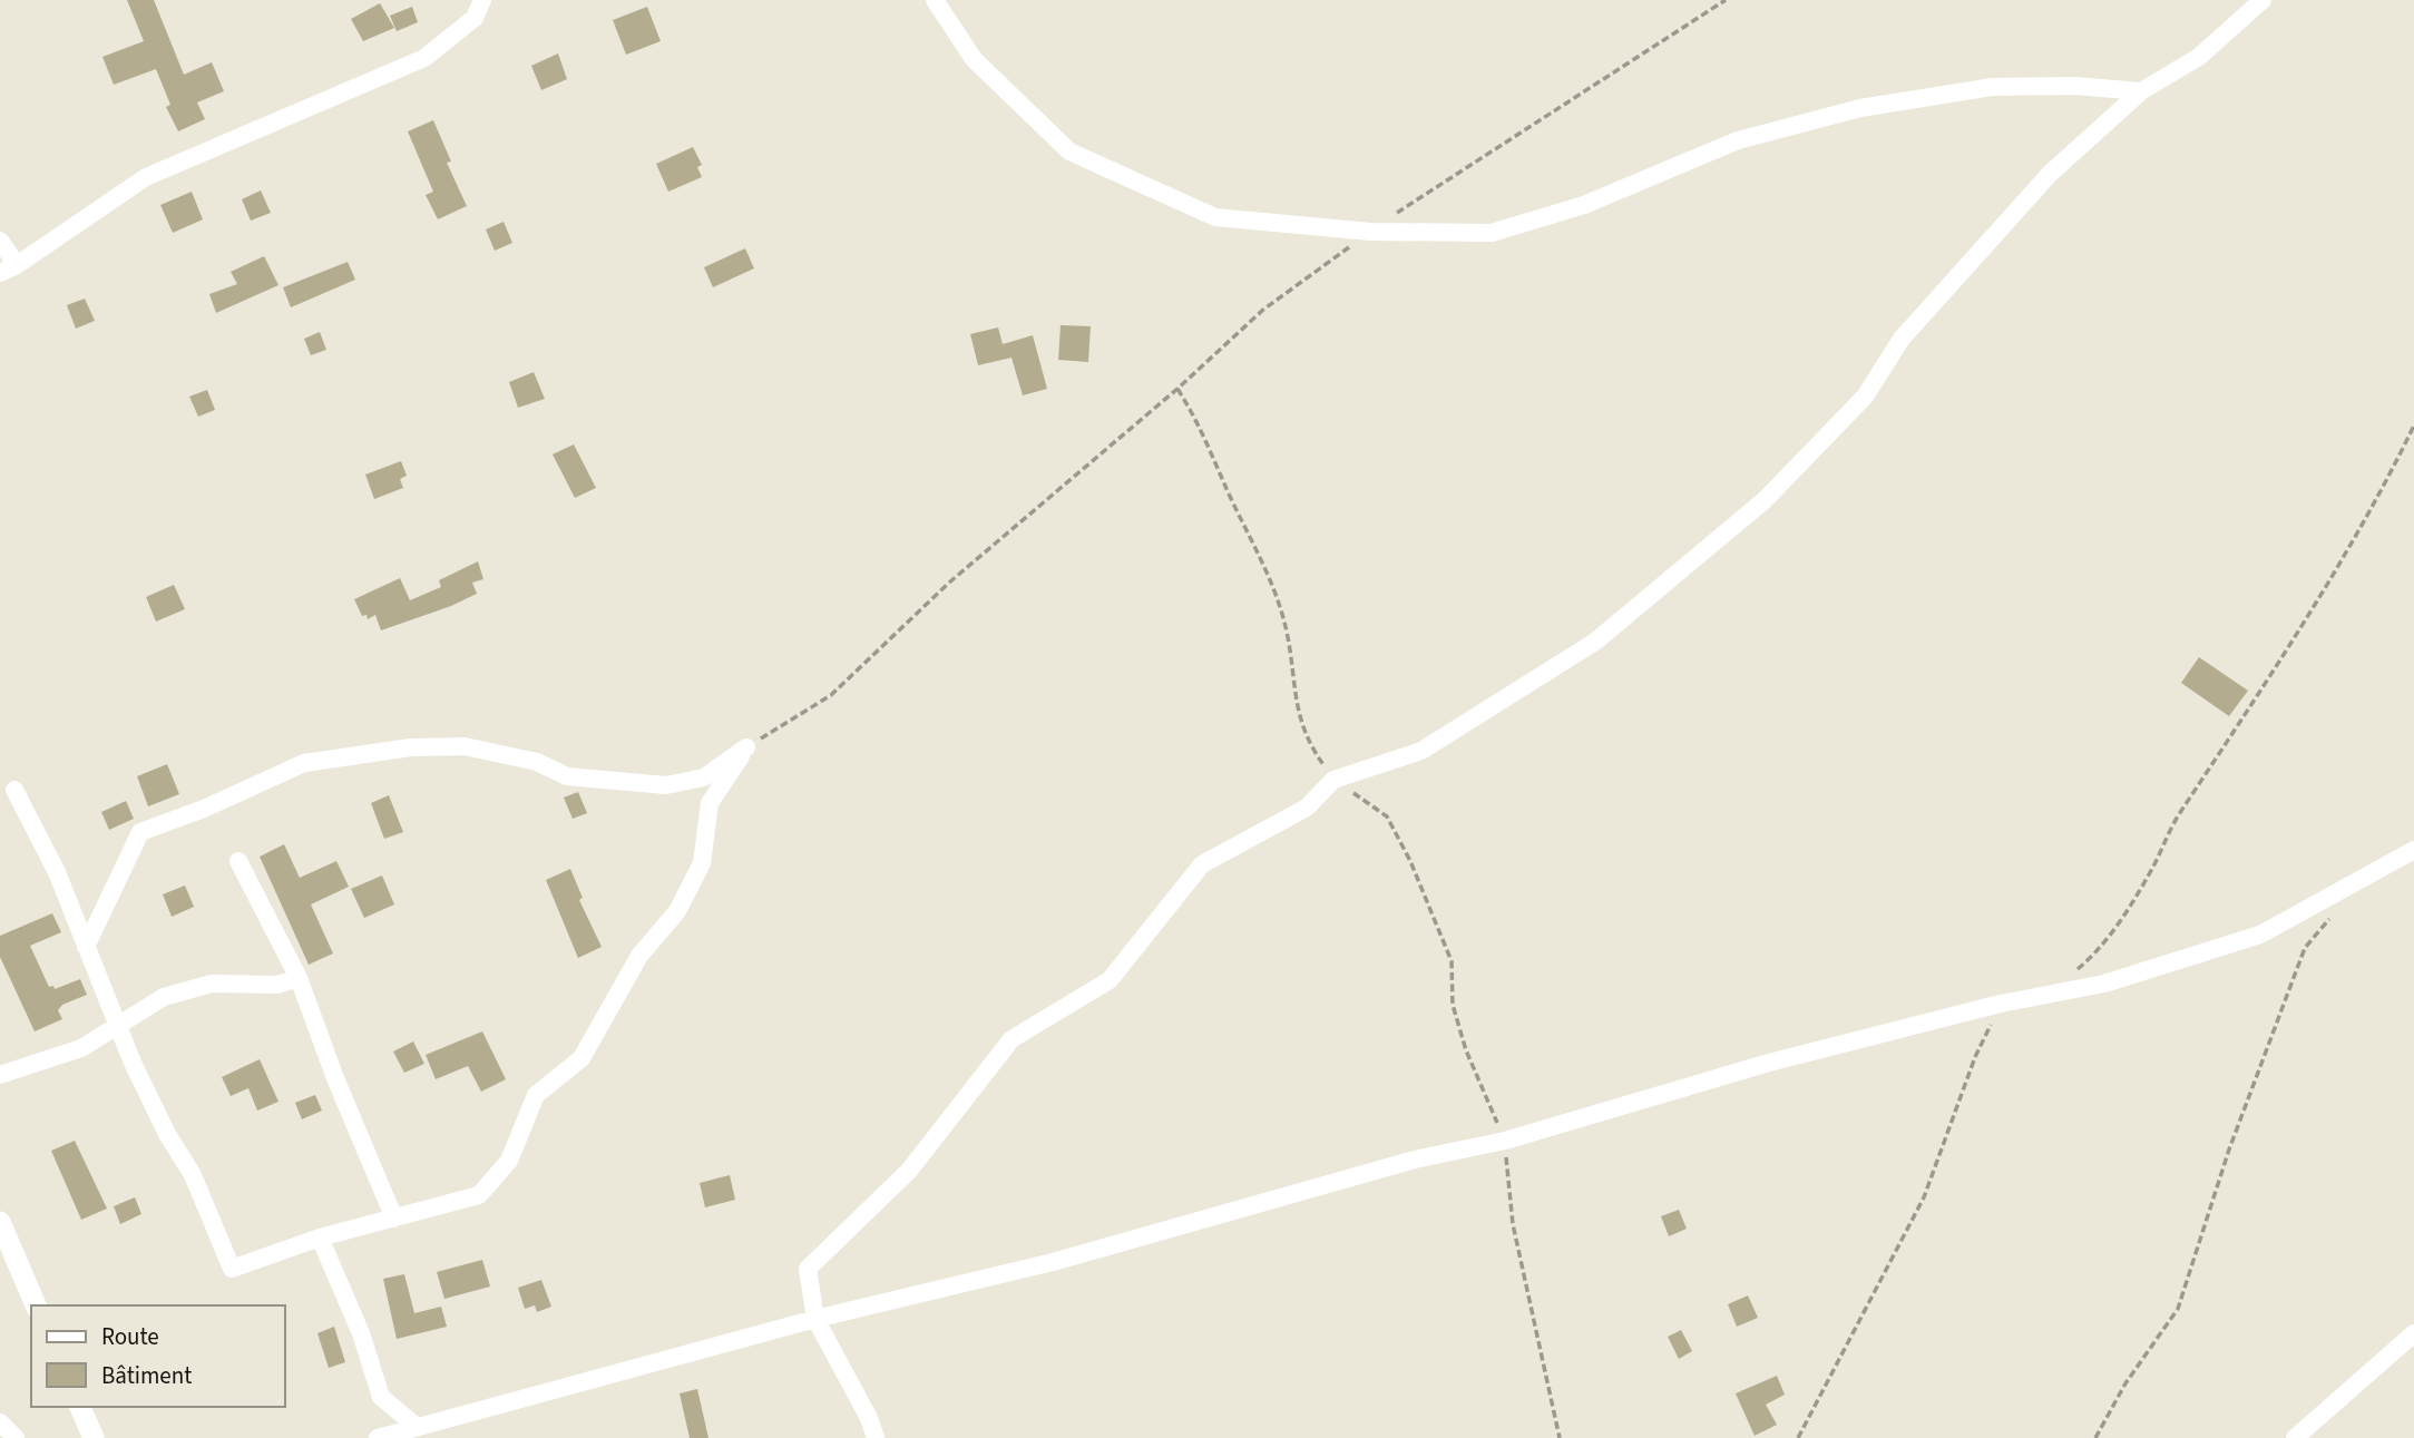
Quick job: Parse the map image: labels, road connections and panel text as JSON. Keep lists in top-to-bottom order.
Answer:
{
  "legend": ["Route", "Bâtiment"]
}
